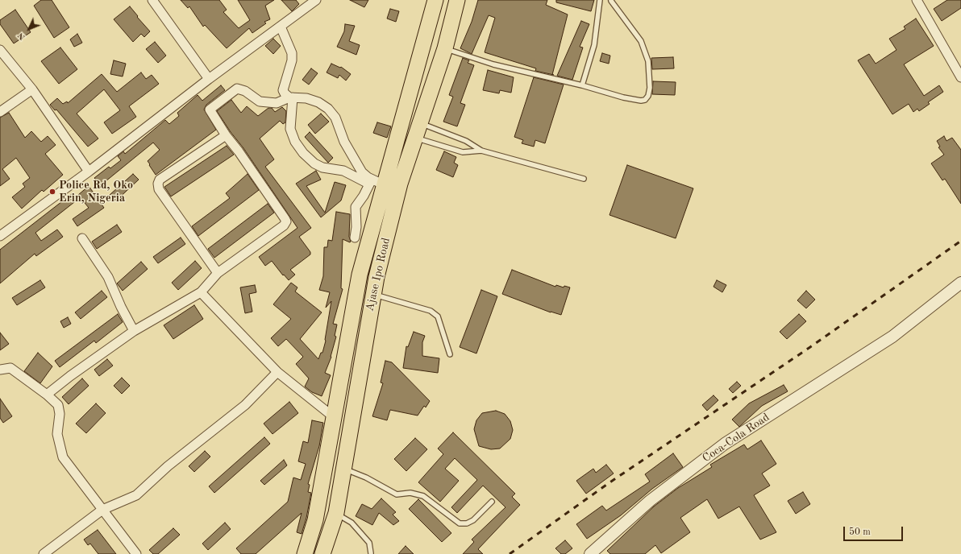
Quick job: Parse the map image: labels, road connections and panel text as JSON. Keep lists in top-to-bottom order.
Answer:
{
  "streets": {
    "highway": ["Ajase Ipo Road"],
    "street": ["Coca-Cola Road"]
  },
  "places": ["Police Rd, Oko Erin, Nigeria"],
  "scale_bar": "50 m",
  "north": "bottom left"
}
